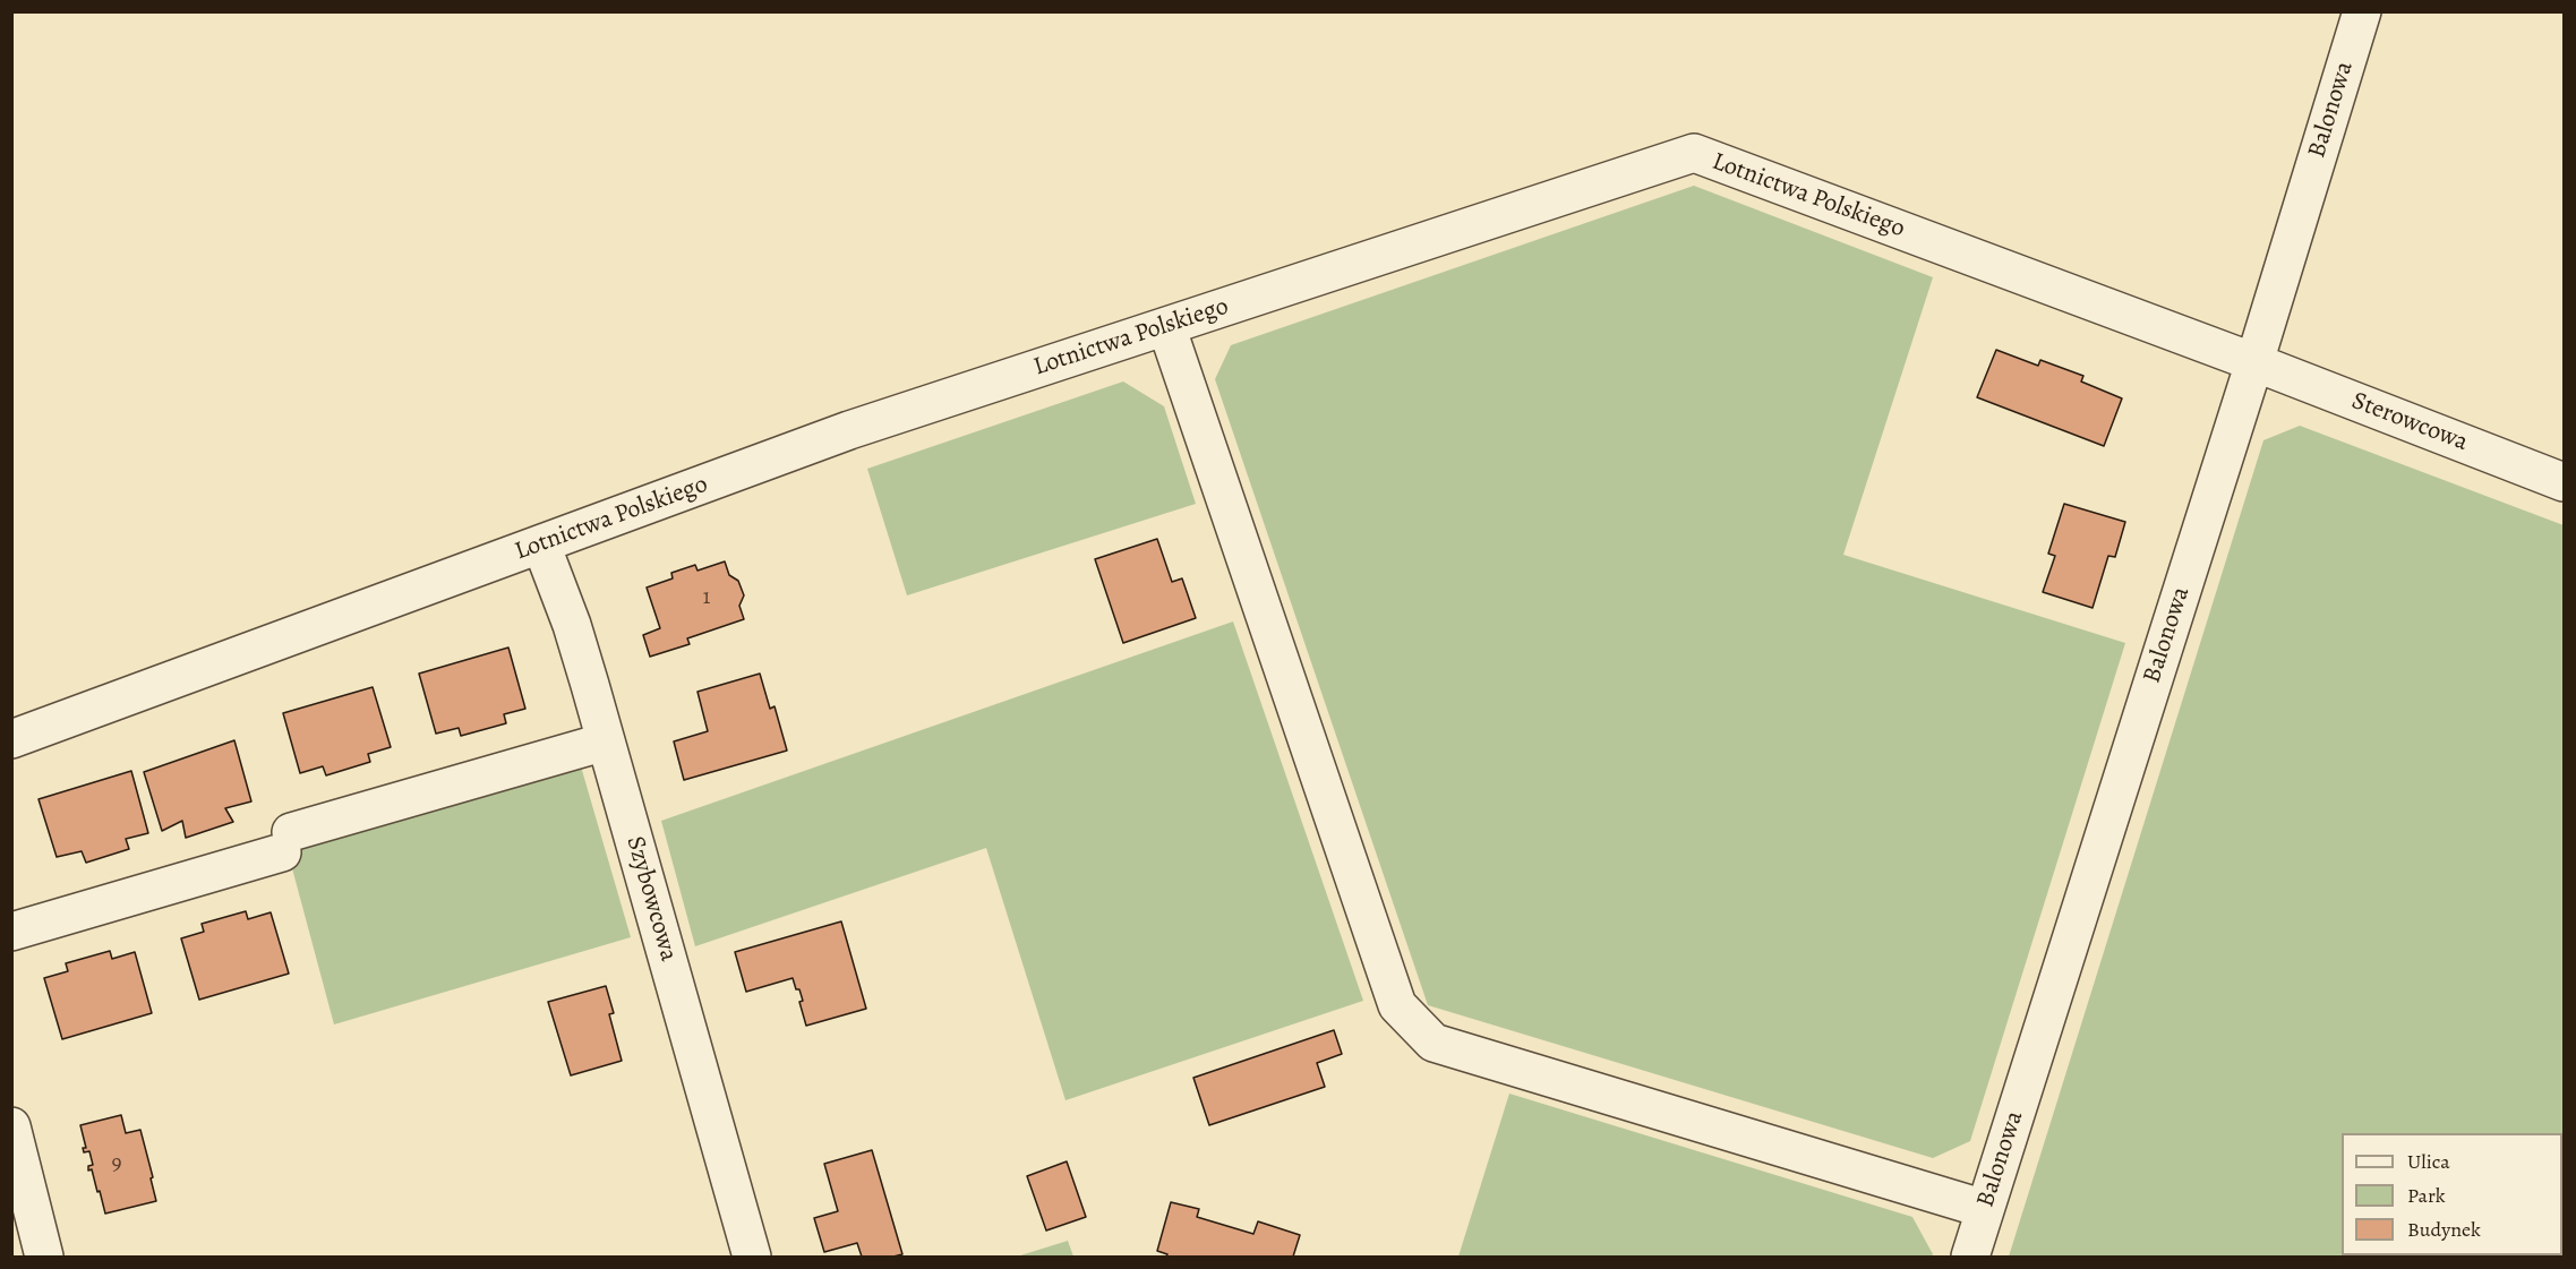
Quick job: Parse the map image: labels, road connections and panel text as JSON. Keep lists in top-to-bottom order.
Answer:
{
  "streets": {
    "street": [
      "Balonowa",
      "Lotnictwa Polskiego",
      "Sterowcowa",
      "Szybowcowa"
    ]
  },
  "crossings": [
    ["Balonowa", "Lotnictwa Polskiego"],
    ["Balonowa", "Sterowcowa"],
    ["Lotnictwa Polskiego", "Sterowcowa"],
    ["Lotnictwa Polskiego", "Szybowcowa"]
  ],
  "house_numbers": ["1", "9"],
  "legend": ["Ulica", "Park", "Budynek"]
}
